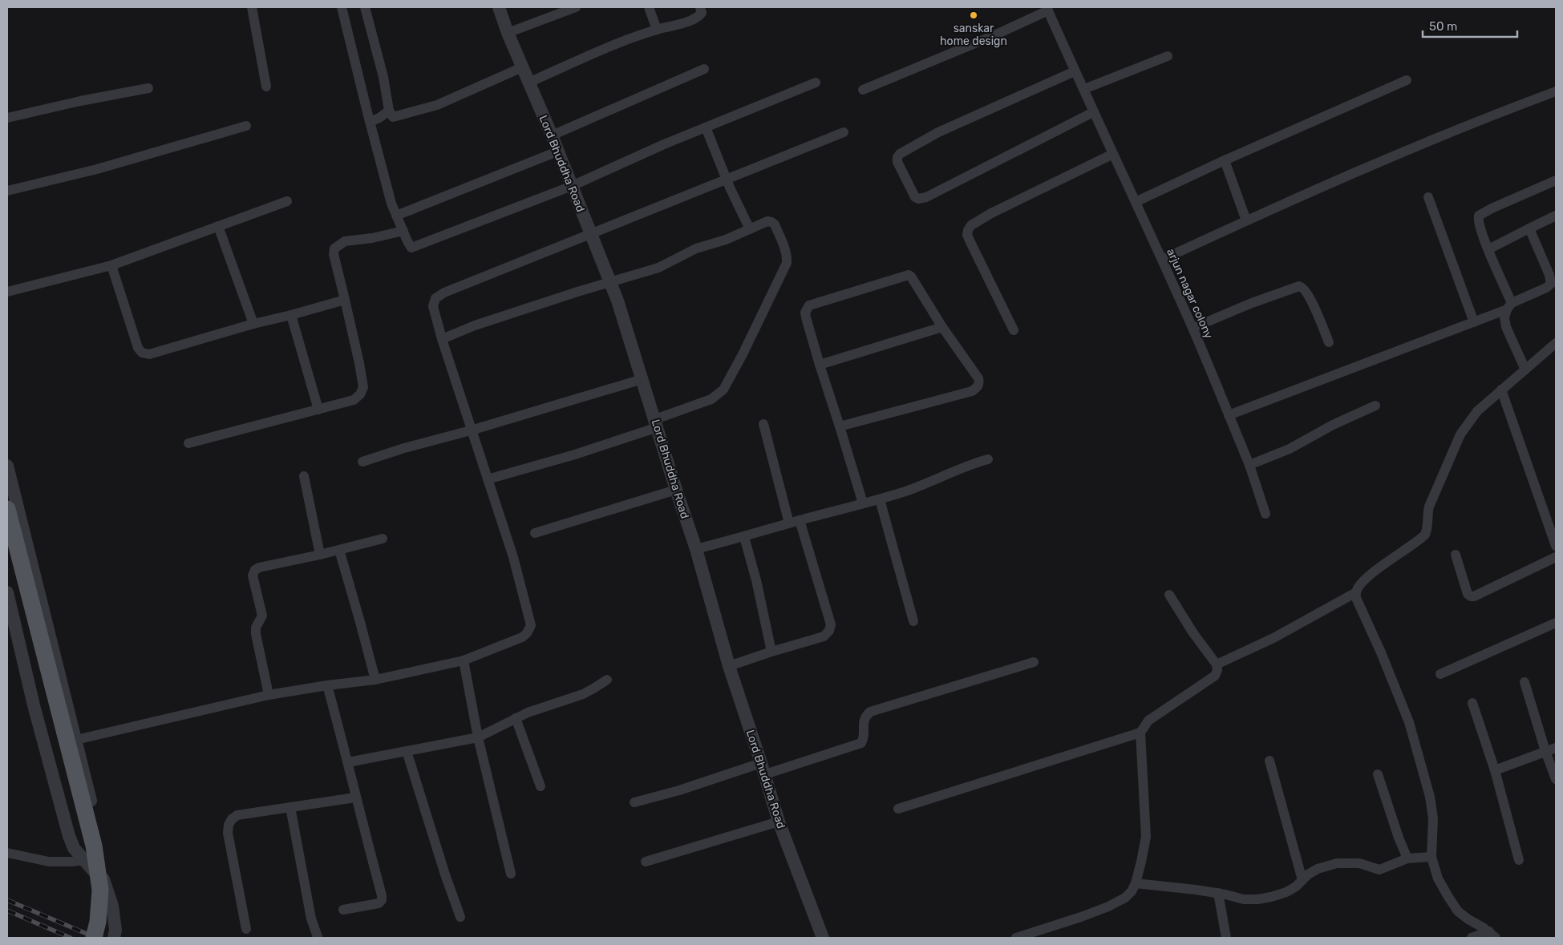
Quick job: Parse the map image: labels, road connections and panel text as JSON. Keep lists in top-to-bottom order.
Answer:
{
  "streets": {
    "street": ["Lord Bhuddha Road", "arjun nagar colony"]
  },
  "places": ["sanskar home design"],
  "scale_bar": "50 m"
}
